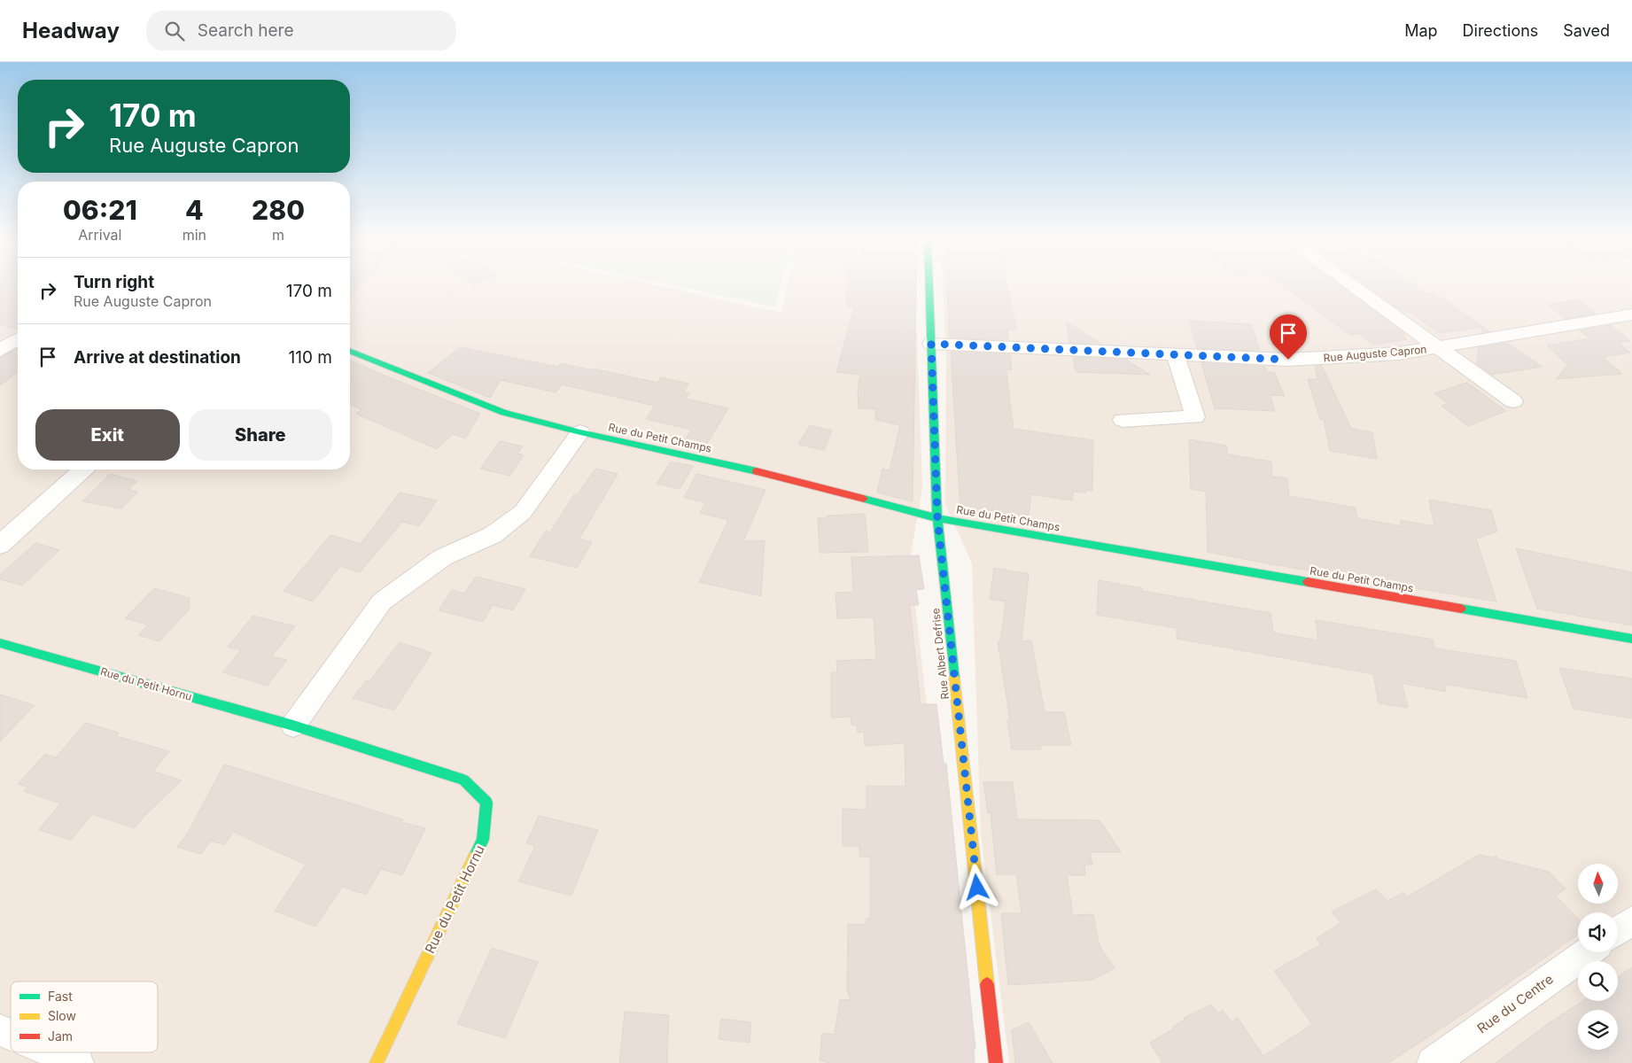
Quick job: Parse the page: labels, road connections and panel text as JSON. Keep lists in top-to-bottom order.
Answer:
{
  "streets": {
    "street": [
      "Rue Auguste Capron",
      "Rue du Petit Champs",
      "Rue Albert Defrise",
      "Rue du Petit Hornu",
      "Rue du Centre"
    ]
  },
  "crossings": [
    ["Rue Auguste Capron", "Rue Albert Defrise"],
    ["Rue du Petit Champs", "Rue Albert Defrise"]
  ],
  "legend": ["Fast", "Slow", "Jam"],
  "north": "top",
  "page": {
    "header": "Headway",
    "search": "Search here",
    "nav": ["Map", "Directions", "Saved"],
    "turn": ["170 m", "Rue Auguste Capron"],
    "eta": [
      "06:21",
      "Arrival",
      "4",
      "min",
      "280",
      "m"
    ],
    "list": [
      {
        "name": "Turn right",
        "note": "Rue Auguste Capron",
        "value": "170 m"
      },
      {
        "name": "Arrive at destination",
        "value": "110 m"
      }
    ],
    "buttons": ["Exit", "Share"]
  }
}
